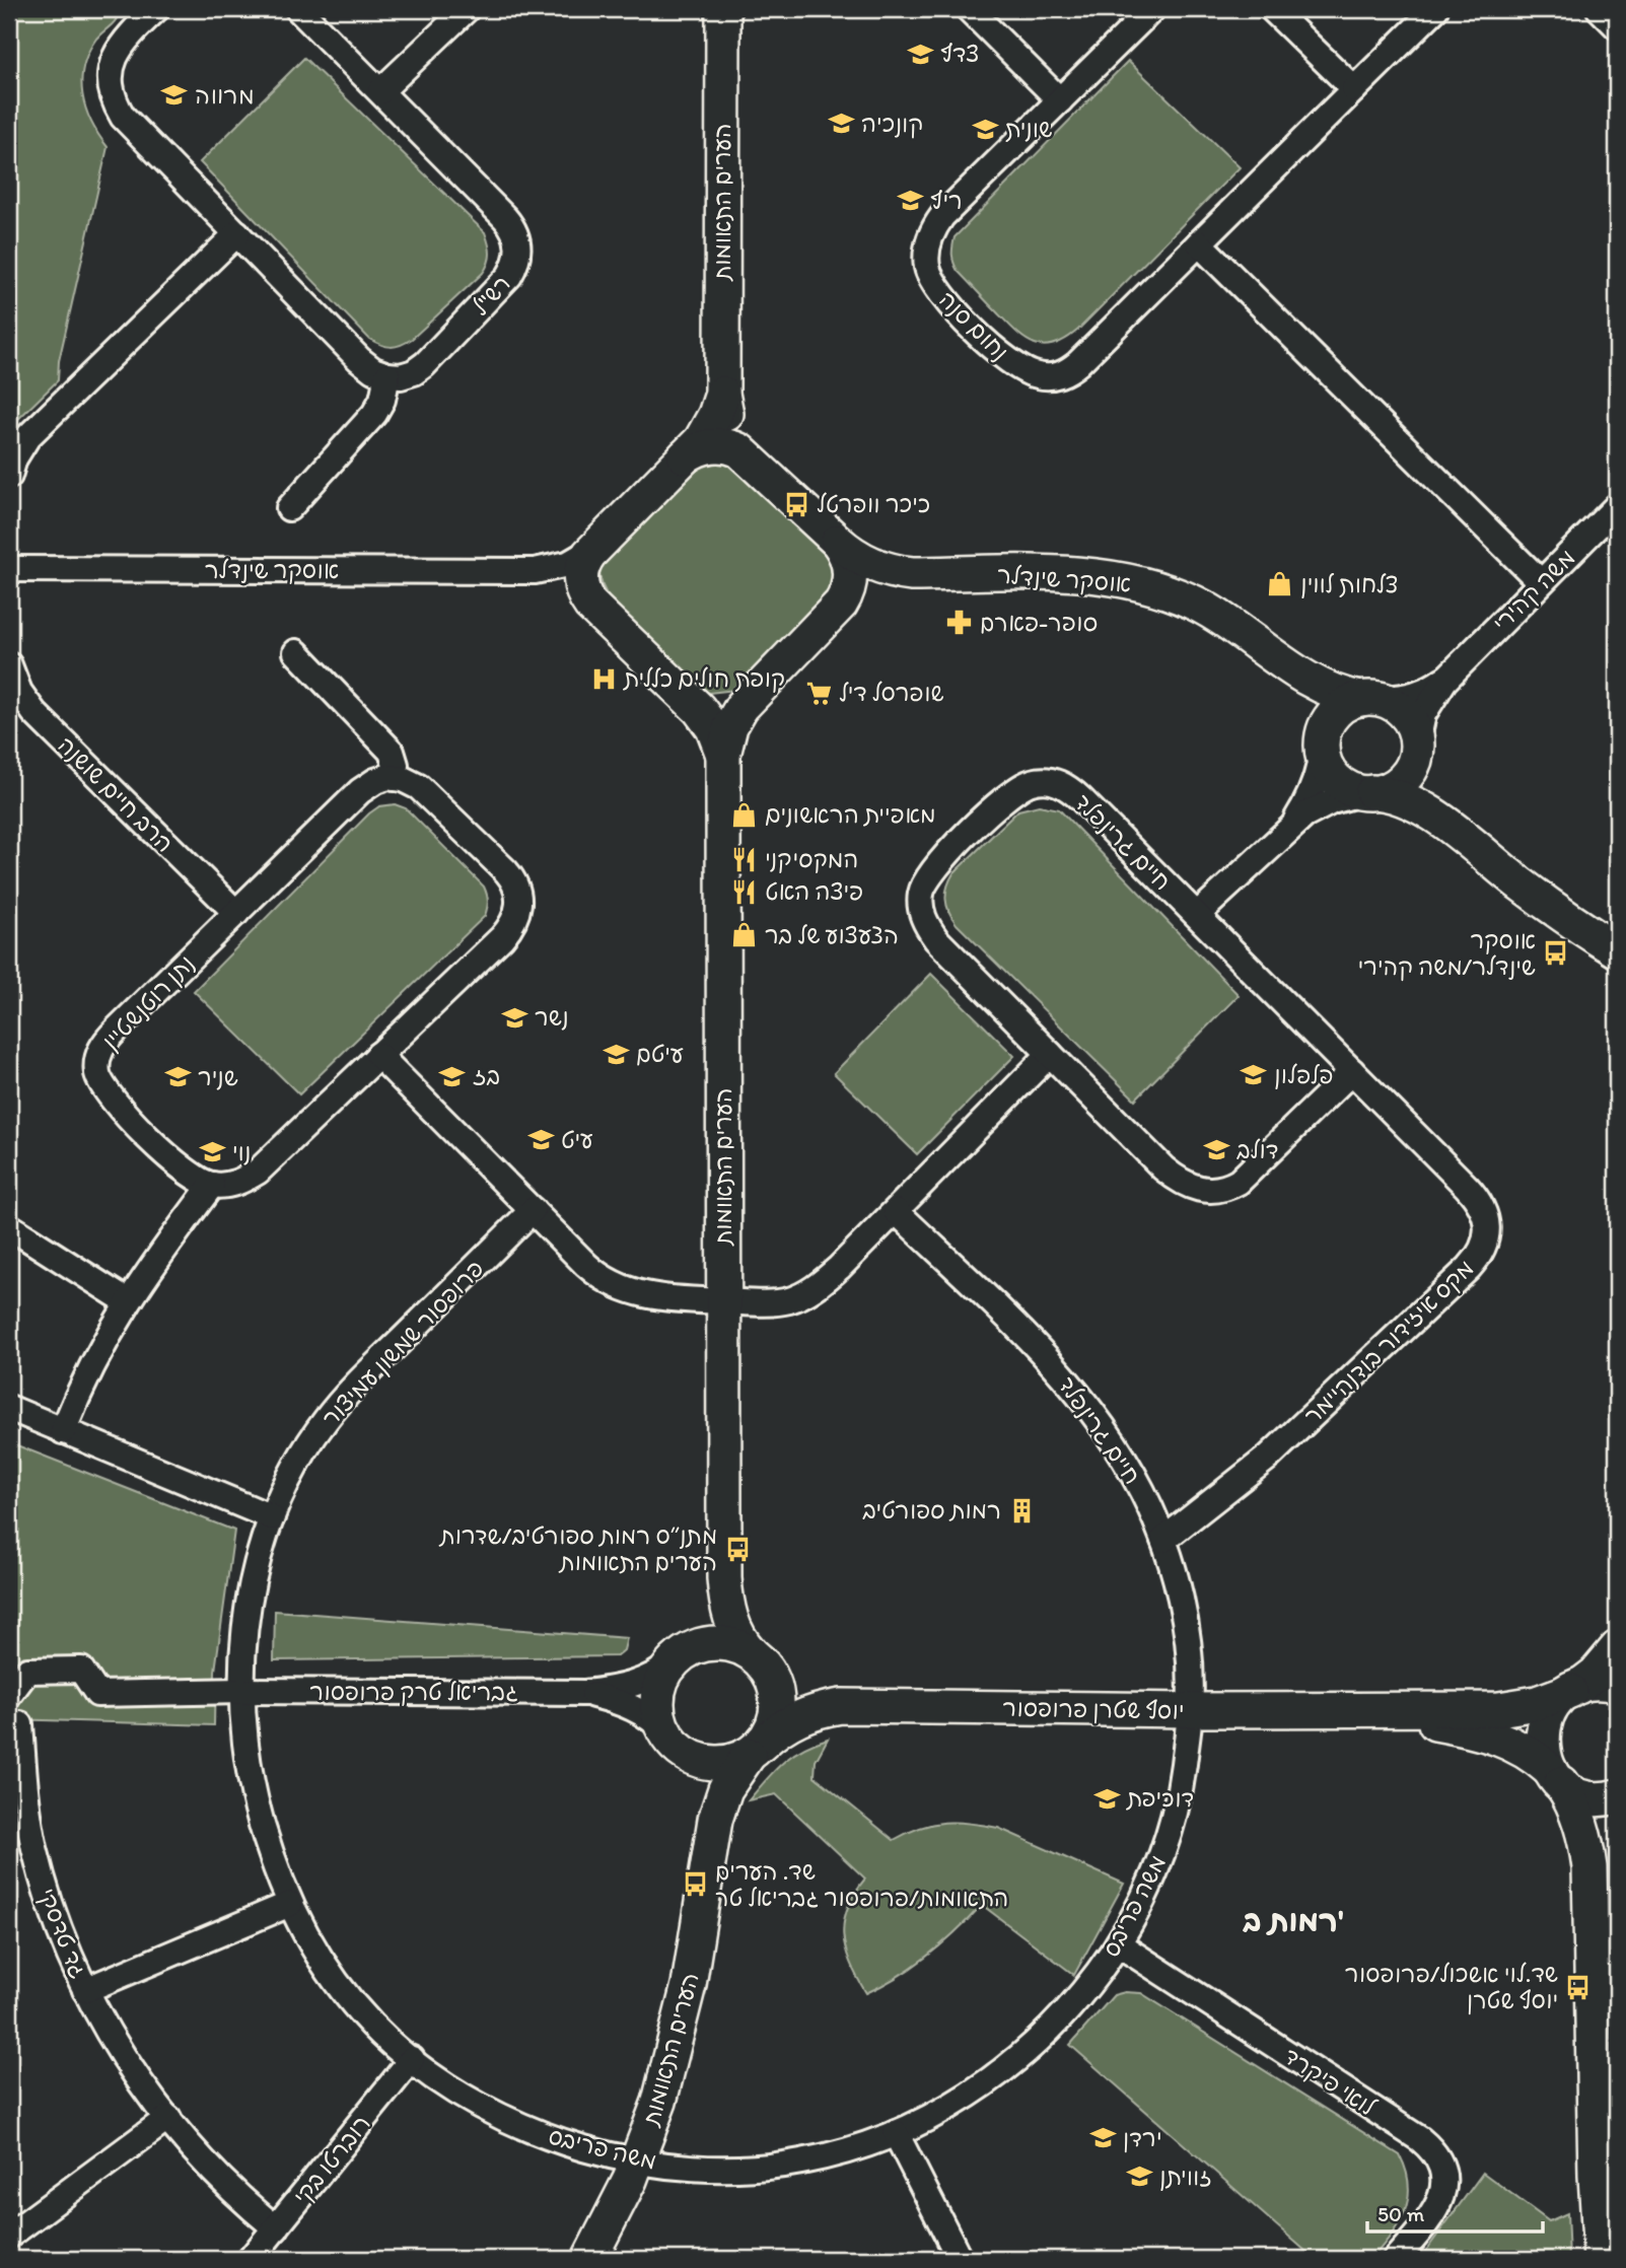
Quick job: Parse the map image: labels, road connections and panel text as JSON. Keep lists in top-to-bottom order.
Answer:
{
  "streets": {
    "street": [
      "הערים התאומות",
      "רש\"ל",
      "נחום סנה",
      "אוסקר שינדלר",
      "משה קהירי",
      "הרב חיים שושנה",
      "חיים גרינפלד",
      "נתן רוטנשטיין",
      "מקס איזידור בודנהיימר",
      "פרופסור שמשון עמיצור",
      "גבריאל טרק פרופסור",
      "יוסף שטרן פרופסור",
      "משה פריבס",
      "גד טדסקי",
      "לואי פיקרד",
      "רוברטו בקי"
    ]
  },
  "crossings": [
    ["הערים התאומות", "משה פריבס"],
    ["אוסקר שינדלר", "משה קהירי"],
    ["הרב חיים שושנה", "נתן רוטנשטיין"],
    ["חיים גרינפלד", "מקס איזידור בודנהיימר"],
    ["חיים גרינפלד", "יוסף שטרן פרופסור"],
    ["חיים גרינפלד", "משה פריבס"],
    ["פרופסור שמשון עמיצור", "גבריאל טרק פרופסור"],
    ["פרופסור שמשון עמיצור", "משה פריבס"],
    ["גבריאל טרק פרופסור", "משה פריבס"],
    ["יוסף שטרן פרופסור", "משה פריבס"],
    ["משה פריבס", "לואי פיקרד"],
    ["משה פריבס", "רוברטו בקי"],
    ["גד טדסקי", "רוברטו בקי"]
  ],
  "districts": ["רמות ב'"],
  "places": {
    "school or university": [
      "צדף",
      "מרווה",
      "קונכיה",
      "שונית",
      "ריף",
      "נשר",
      "עיטם",
      "פלפלון",
      "בז",
      "שניר",
      "עיט",
      "דולב",
      "נוי",
      "דוכיפת",
      "ירדן",
      "זוויתן"
    ],
    "bus stop": [
      "כיכר וופרטל",
      "אוסקר שינדלר/משה קהירי",
      "מתנ״ס רמות ספורטיב/שדרות הערים התאומות",
      "שד. הערים התאומות/פרופסור גבריאל טר",
      "שד.לוי אשכול/פרופסור יוסף שטרן"
    ],
    "shop": ["צלחות לווין", "מאפיית הראשונים", "הצעצוע של בר"],
    "pharmacy": ["סופר-פארם"],
    "hospital": ["קופת חולים כללית"],
    "supermarket": ["שופרסל דיל"],
    "restaurant": ["המקסיקני", "פיצה האט"],
    "building": ["רמות ספורטיב"]
  },
  "scale_bar": "50 m"
}
